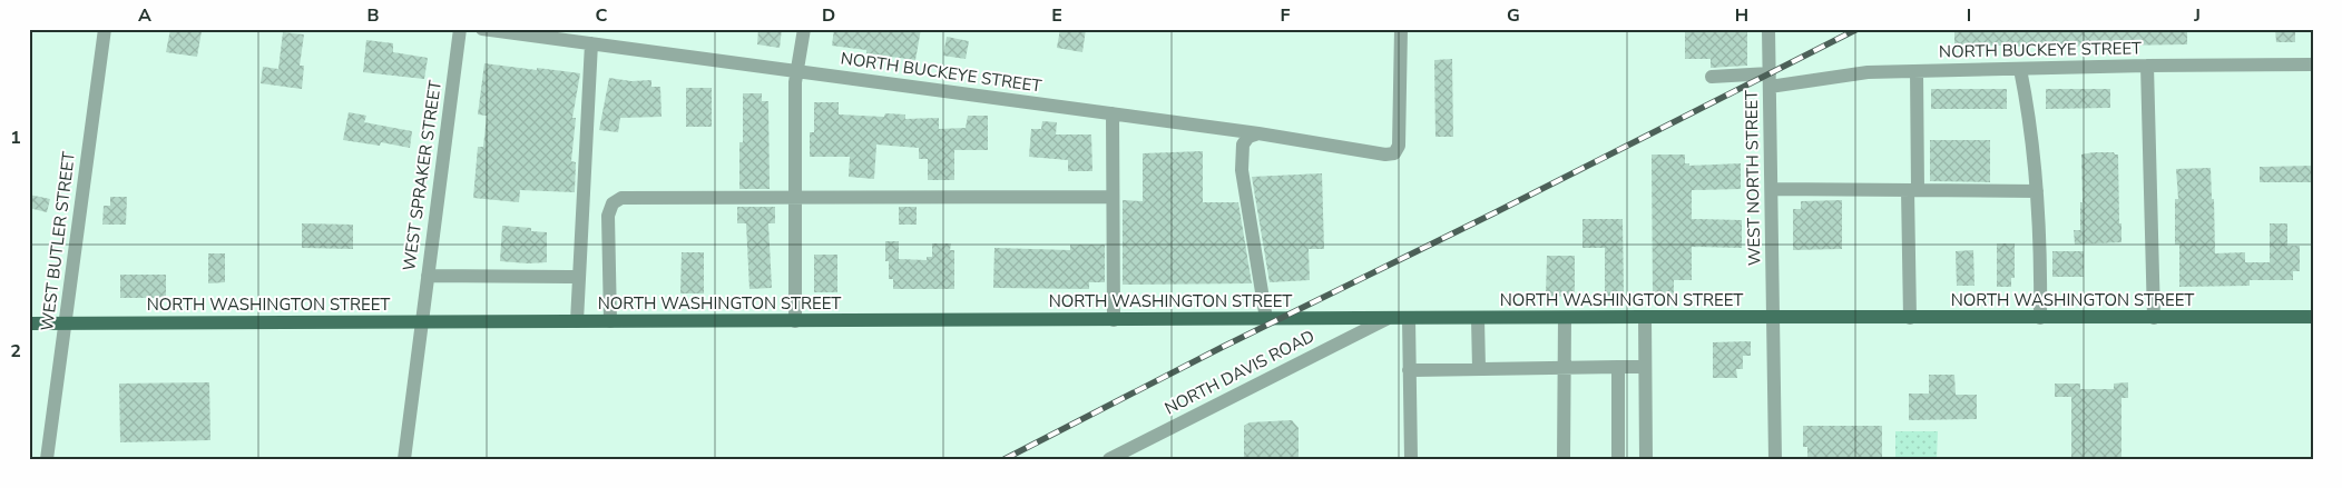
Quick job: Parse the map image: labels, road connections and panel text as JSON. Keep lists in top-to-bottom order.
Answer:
{
  "streets": {
    "main road": ["NORTH WASHINGTON STREET"],
    "street": [
      "NORTH BUCKEYE STREET",
      "WEST SPRAKER STREET",
      "WEST NORTH STREET",
      "WEST BUTLER STREET",
      "NORTH DAVIS ROAD"
    ]
  },
  "crossings": [
    ["NORTH BUCKEYE STREET", "WEST NORTH STREET"],
    ["WEST SPRAKER STREET", "NORTH WASHINGTON STREET"],
    ["WEST NORTH STREET", "NORTH WASHINGTON STREET"],
    ["WEST BUTLER STREET", "NORTH WASHINGTON STREET"],
    ["NORTH WASHINGTON STREET", "NORTH DAVIS ROAD"]
  ],
  "grid": {
    "columns": [
      "A",
      "B",
      "C",
      "D",
      "E",
      "F",
      "G",
      "H",
      "I",
      "J"
    ],
    "rows": ["1", "2"]
  }
}
